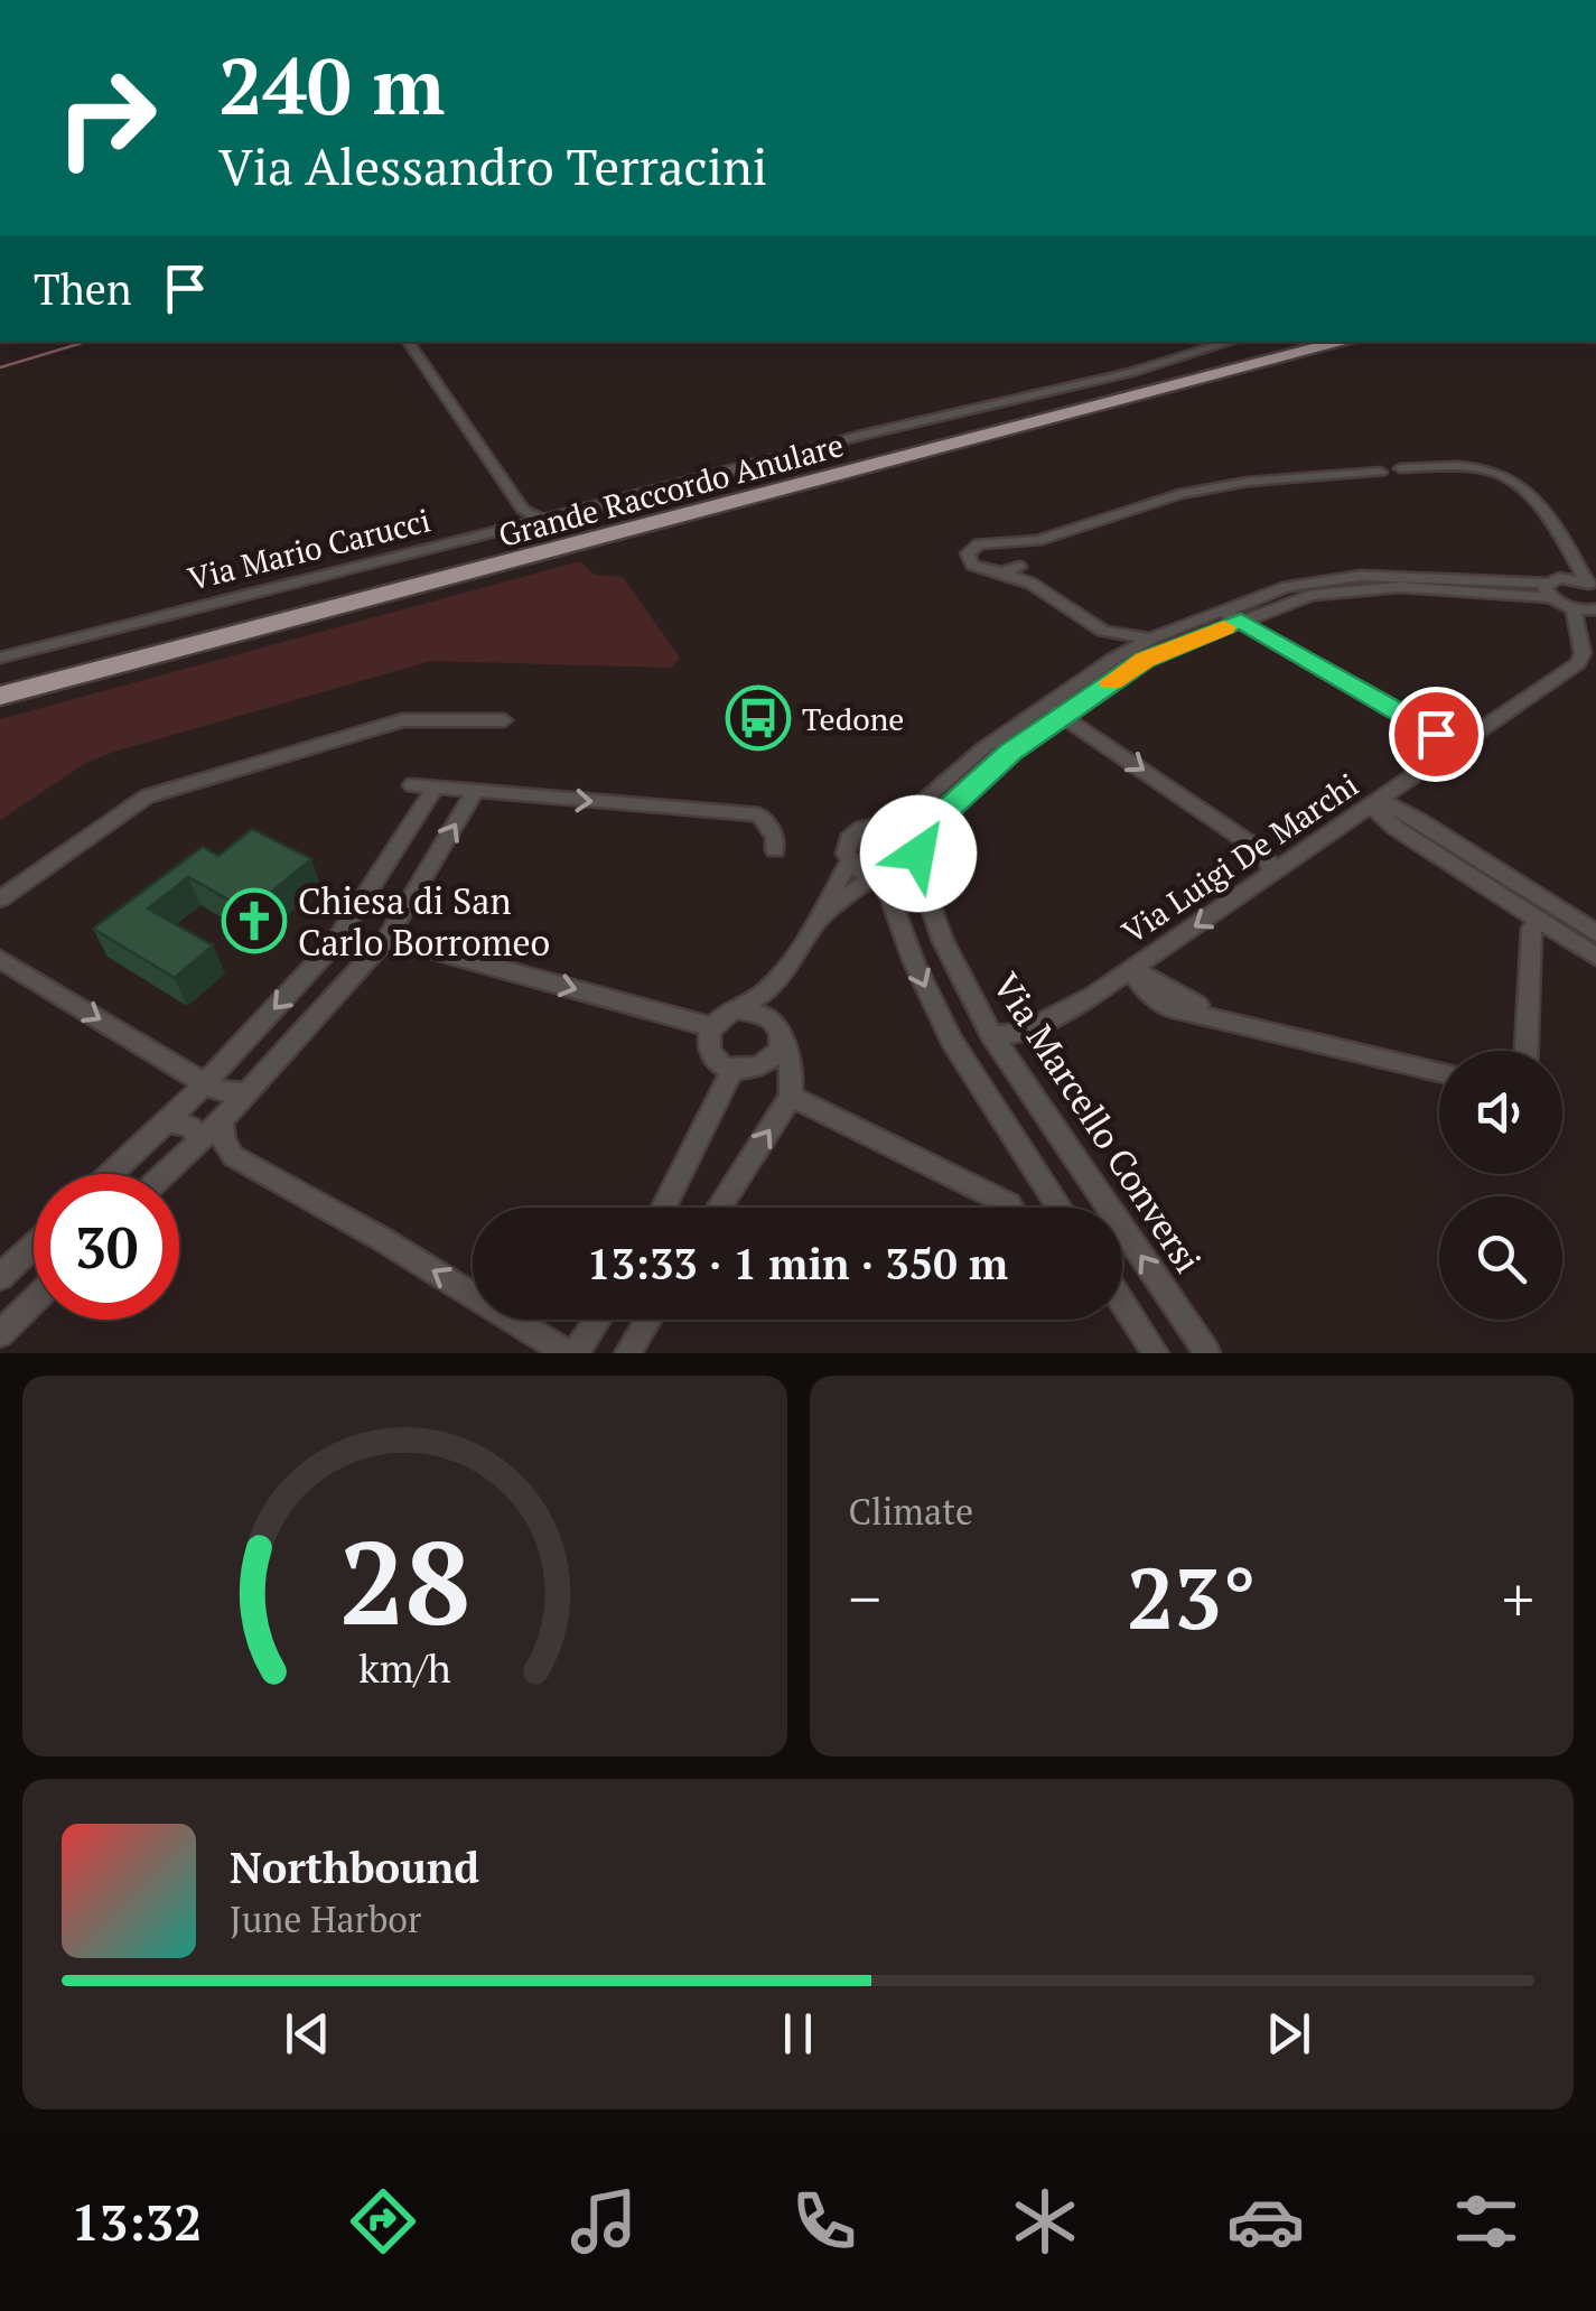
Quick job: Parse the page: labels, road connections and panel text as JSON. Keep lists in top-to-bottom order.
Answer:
{
  "streets": {
    "highway": ["Grande Raccordo Anulare"],
    "street": ["Via Mario Carucci", "Via Luigi De Marchi", "Via Marcello Conversi"]
  },
  "crossings": [
    ["Via Luigi De Marchi", "Via Marcello Conversi"]
  ],
  "places": {
    "bus stop": ["Tedone"],
    "church": ["Chiesa di San Carlo Borromeo"]
  },
  "page": {
    "turn": ["240 m", "Via Alessandro Terracini"],
    "then": "Then",
    "limit": "30",
    "trip": "13:33 · 1 min · 350 m",
    "tile": "Climate",
    "heat": ["−", "23°", "+"],
    "song": ["Northbound", "June Harbor"],
    "tabs": "13:32",
    "gauge": ["28", "km/h"]
  }
}
